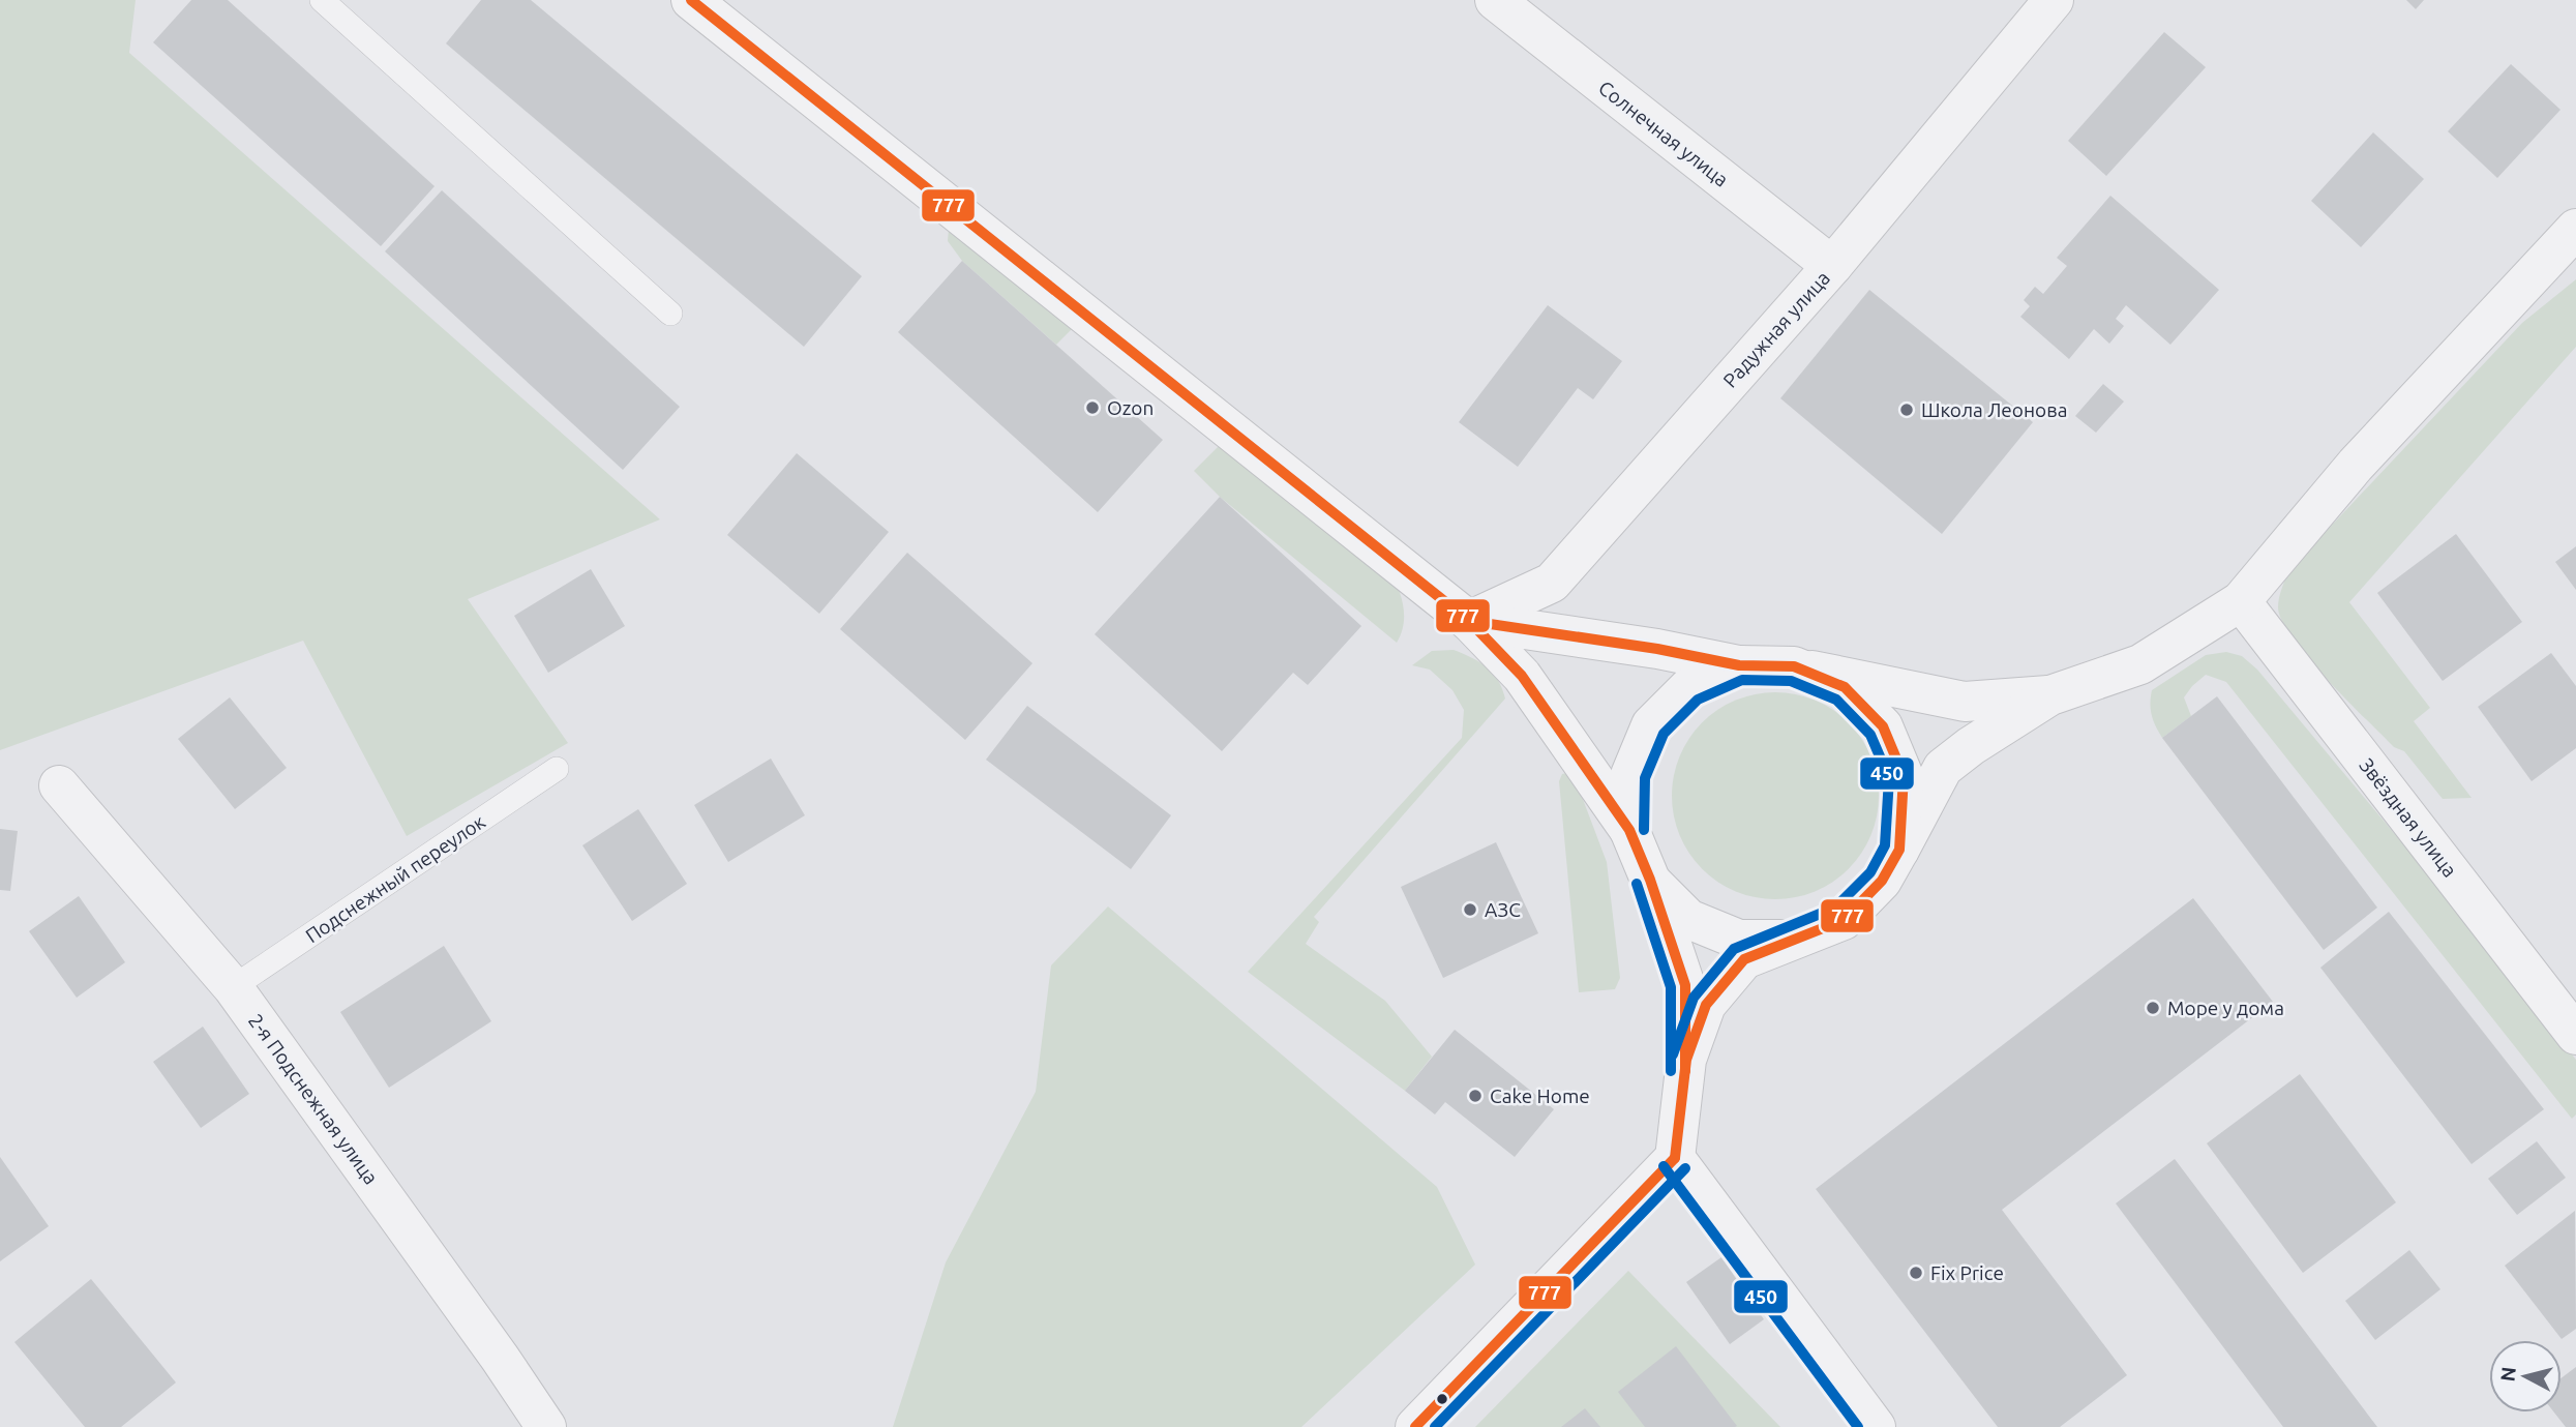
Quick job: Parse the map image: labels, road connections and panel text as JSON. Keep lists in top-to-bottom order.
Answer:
{
  "streets": {
    "street": [
      "Солнечная улица",
      "Радужная улица",
      "Звёздная улица",
      "2-я Подснежная улица"
    ],
    "lane": ["Подснежный переулок"]
  },
  "crossings": [
    ["Солнечная улица", "Радужная улица"],
    ["Подснежный переулок", "2-я Подснежная улица"]
  ],
  "places": [
    "Ozon",
    "Школа Леонова",
    "АЗС",
    "Море у дома",
    "Cake Home",
    "Fix Price"
  ],
  "lines": ["transit line 777", "transit line 450"],
  "north": "left"
}
